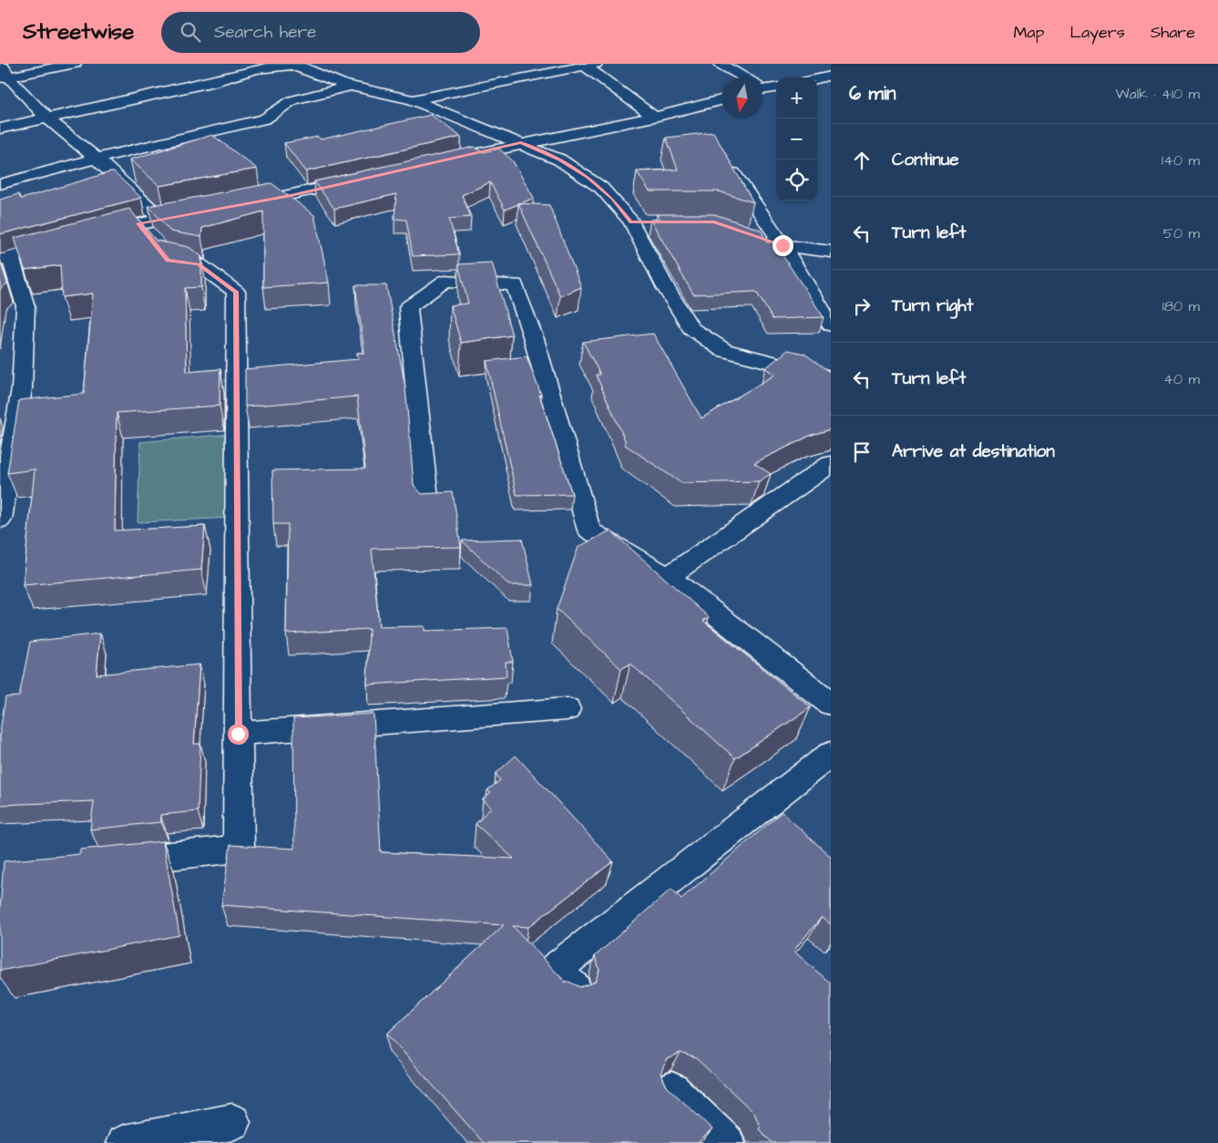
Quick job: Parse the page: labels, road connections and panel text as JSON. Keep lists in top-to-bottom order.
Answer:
{
  "north": "bottom",
  "page": {
    "header": "Streetwise",
    "search": "Search here",
    "nav": ["Map", "Layers", "Share"],
    "heading": ["6 min", "Walk · 410 m"],
    "map_buttons": ["+", "−"],
    "list": [
      ["Continue", "140 m"],
      ["Turn left", "50 m"],
      ["Turn right", "180 m"],
      ["Turn left", "40 m"],
      "Arrive at destination"
    ]
  }
}
